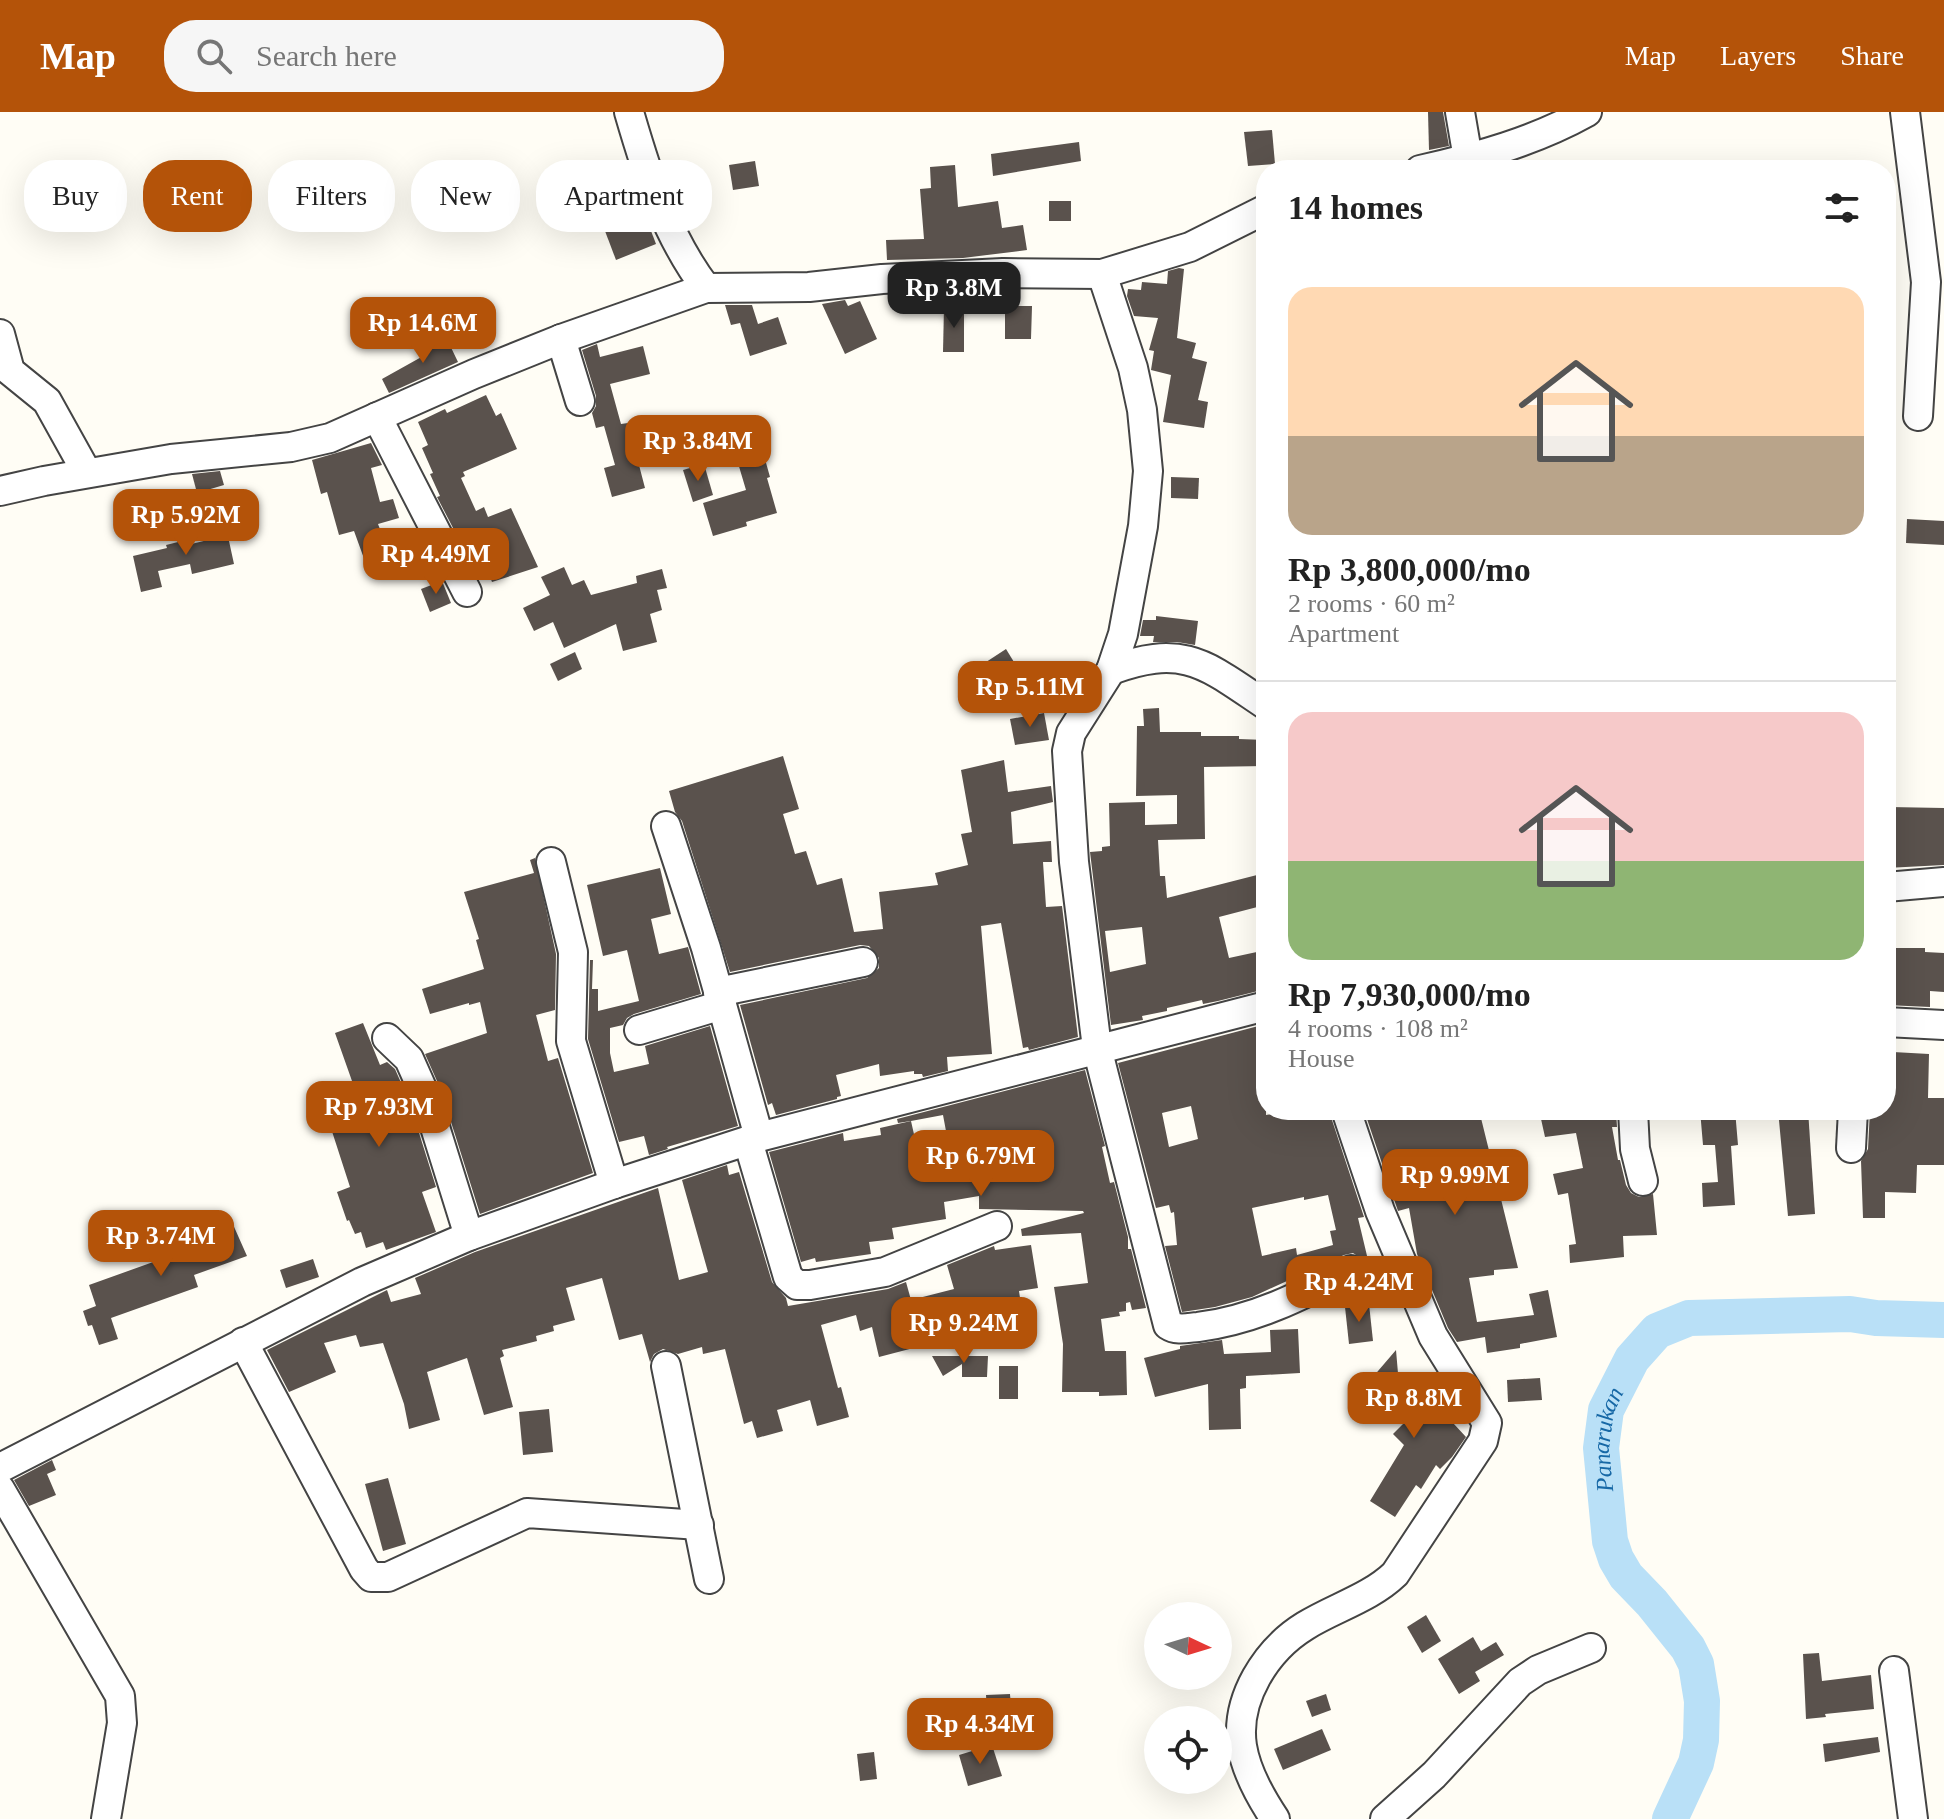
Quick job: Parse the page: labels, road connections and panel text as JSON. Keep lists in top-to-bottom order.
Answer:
{
  "water": ["Panarukan"],
  "north": "right",
  "page": {
    "header": "Map",
    "search": "Search here",
    "nav": ["Map", "Layers", "Share"],
    "chip": [
      "Buy",
      "Rent",
      "Filters",
      "New",
      "Apartment"
    ],
    "heading": "14 homes",
    "list": [
      {
        "name": "Rp 3,800,000/mo",
        "note": "2 rooms · 60 m² · Apartment"
      },
      {
        "name": "Rp 7,930,000/mo",
        "note": "4 rooms · 108 m² · House"
      }
    ],
    "price": [
      "Rp 3.8M",
      "Rp 14.6M",
      "Rp 3.84M",
      "Rp 5.92M",
      "Rp 4.49M",
      "Rp 5.11M",
      "Rp 7.93M",
      "Rp 6.79M",
      "Rp 9.99M",
      "Rp 3.74M",
      "Rp 4.24M",
      "Rp 9.24M",
      "Rp 8.8M",
      "Rp 4.34M"
    ]
  }
}
